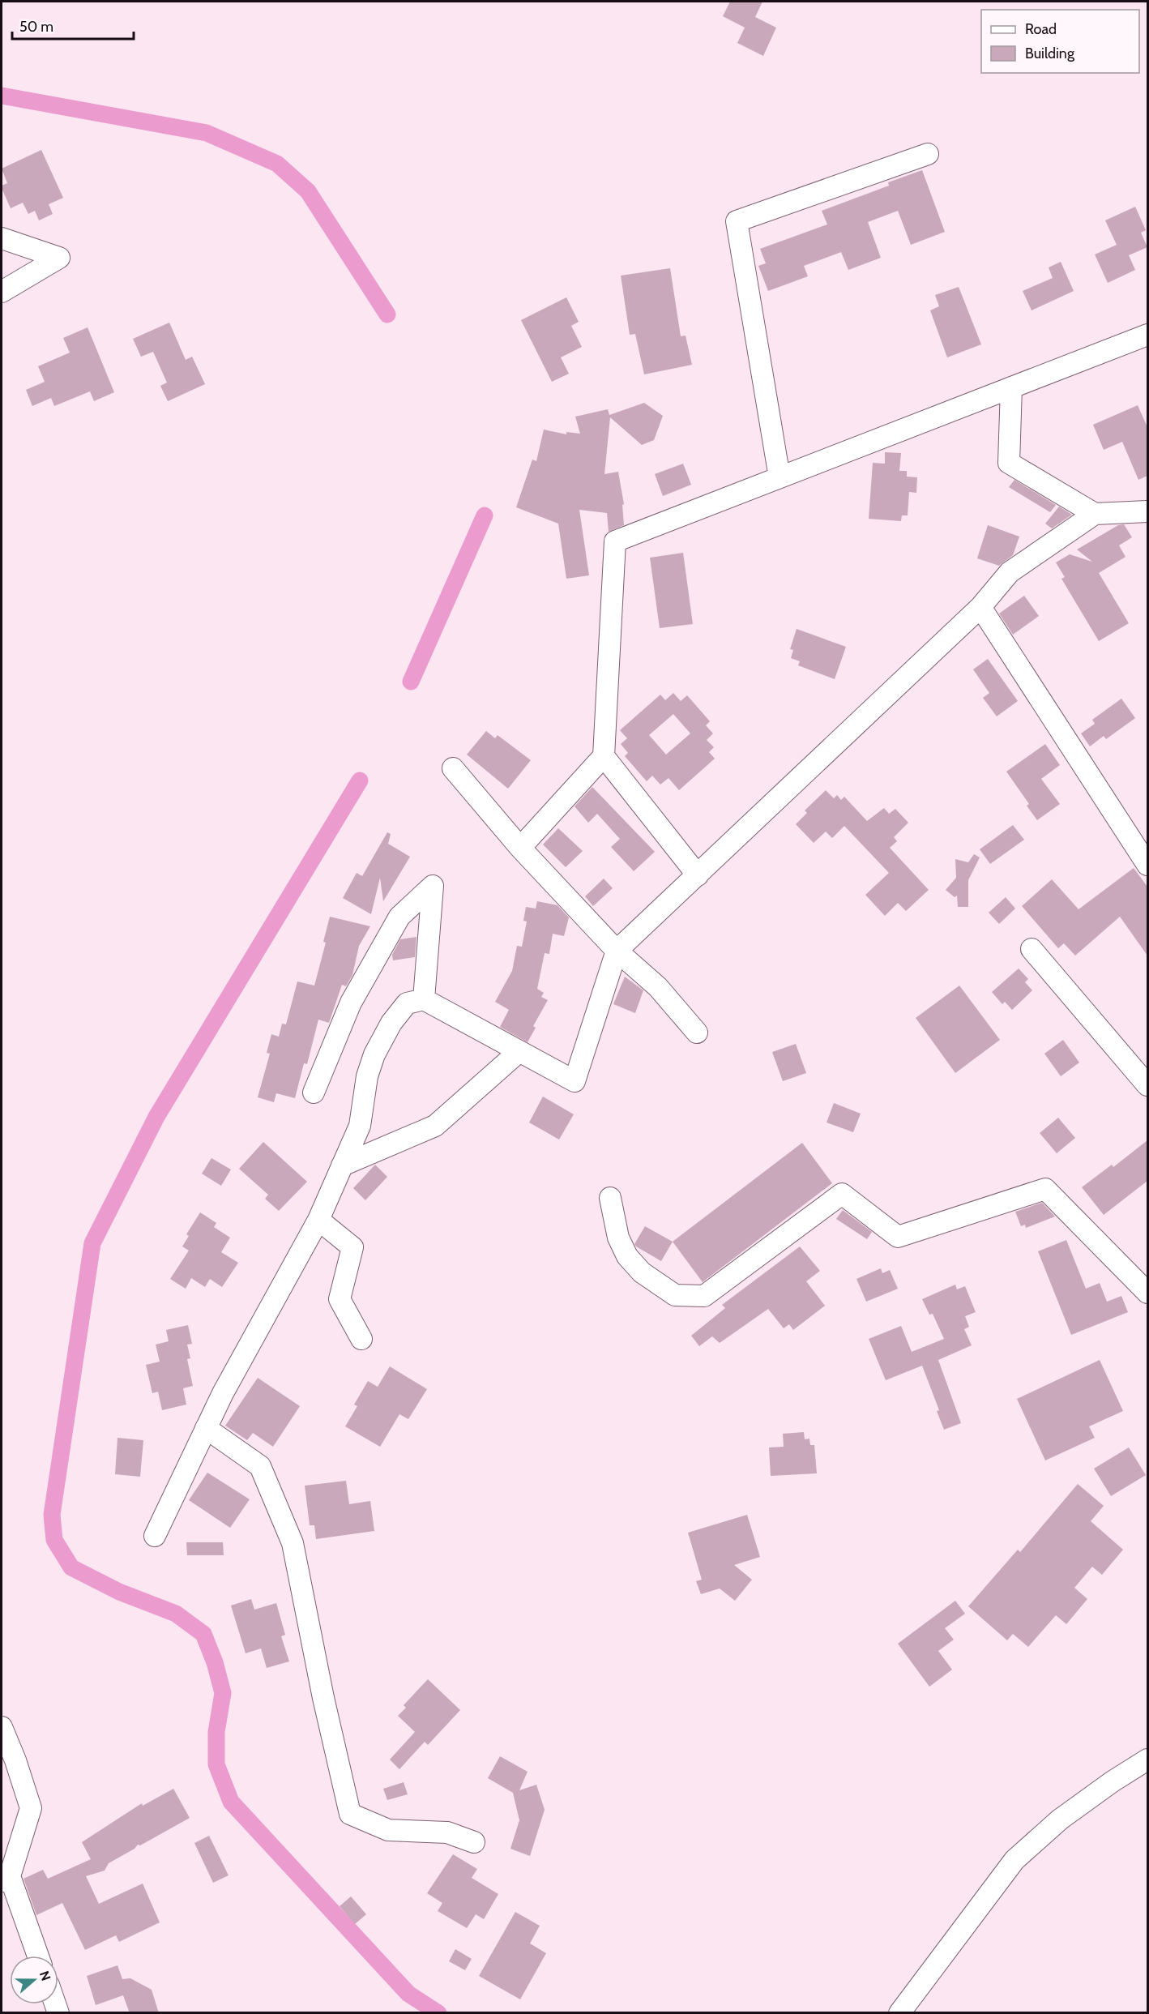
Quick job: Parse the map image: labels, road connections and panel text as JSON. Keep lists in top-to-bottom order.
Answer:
{
  "legend": ["Road", "Building"],
  "scale_bar": "50 m",
  "north": "right"
}
